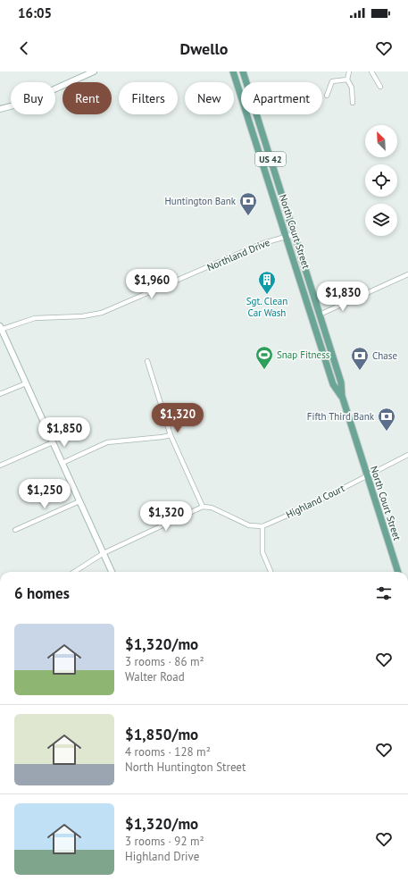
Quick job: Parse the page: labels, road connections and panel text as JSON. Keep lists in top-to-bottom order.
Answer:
{
  "streets": {
    "main road": ["US 42", "North Court Street"],
    "street": ["Northland Drive", "Highland Court"]
  },
  "crossings": [
    ["North Court Street", "Northland Drive"],
    ["North Court Street", "Highland Court"]
  ],
  "places": {
    "bank": ["Huntington Bank", "Chase", "Fifth Third Bank"],
    "building": ["Sgt. Clean Car Wash"],
    "sports": ["Snap Fitness"]
  },
  "north": "top left",
  "page": {
    "status": "16:05",
    "header": "Dwello",
    "chip": [
      "Buy",
      "Rent",
      "Filters",
      "New",
      "Apartment"
    ],
    "price": [
      "$1,960",
      "$1,830",
      "$1,320",
      "$1,850",
      "$1,250",
      "$1,320"
    ],
    "heading": "6 homes",
    "list": [
      {
        "name": "$1,320/mo",
        "note": "3 rooms · 86 m² · Walter Road"
      },
      {
        "name": "$1,850/mo",
        "note": "4 rooms · 128 m² · North Huntington Street"
      },
      {
        "name": "$1,320/mo",
        "note": "3 rooms · 92 m² · Highland Drive"
      }
    ]
  }
}
